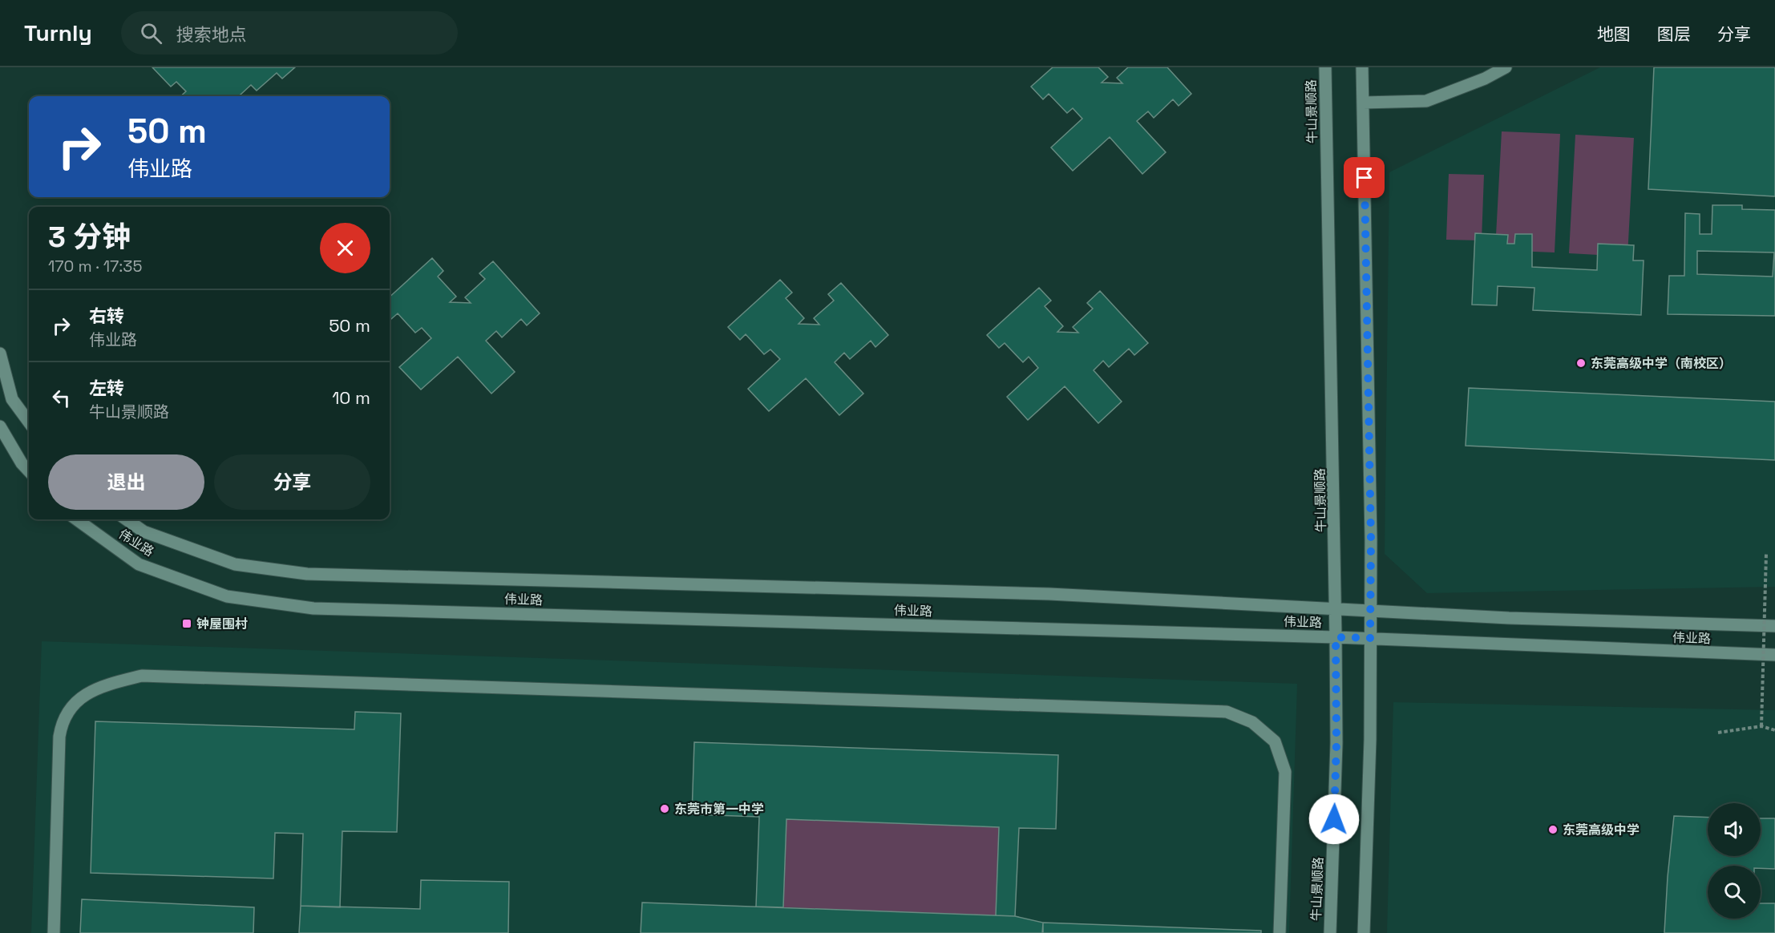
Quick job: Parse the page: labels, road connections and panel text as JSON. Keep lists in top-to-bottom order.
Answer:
{
  "streets": {
    "street": ["牛山景顺路", "伟业路"]
  },
  "crossings": [
    ["牛山景顺路", "伟业路"]
  ],
  "places": {
    "other": ["东莞高级中学（南校区）", "东莞市第一中学", "东莞高级中学"],
    "transit": ["钟屋围村"]
  },
  "page": {
    "header": "Turnly",
    "search": "搜索地点",
    "nav": ["地图", "图层", "分享"],
    "turn": ["50 m", "伟业路"],
    "heading": ["3 分钟", "170 m · 17:35"],
    "list": [
      {
        "name": "右转",
        "note": "伟业路",
        "value": "50 m"
      },
      {
        "name": "左转",
        "note": "牛山景顺路",
        "value": "10 m"
      }
    ],
    "buttons": ["退出", "分享"]
  }
}
